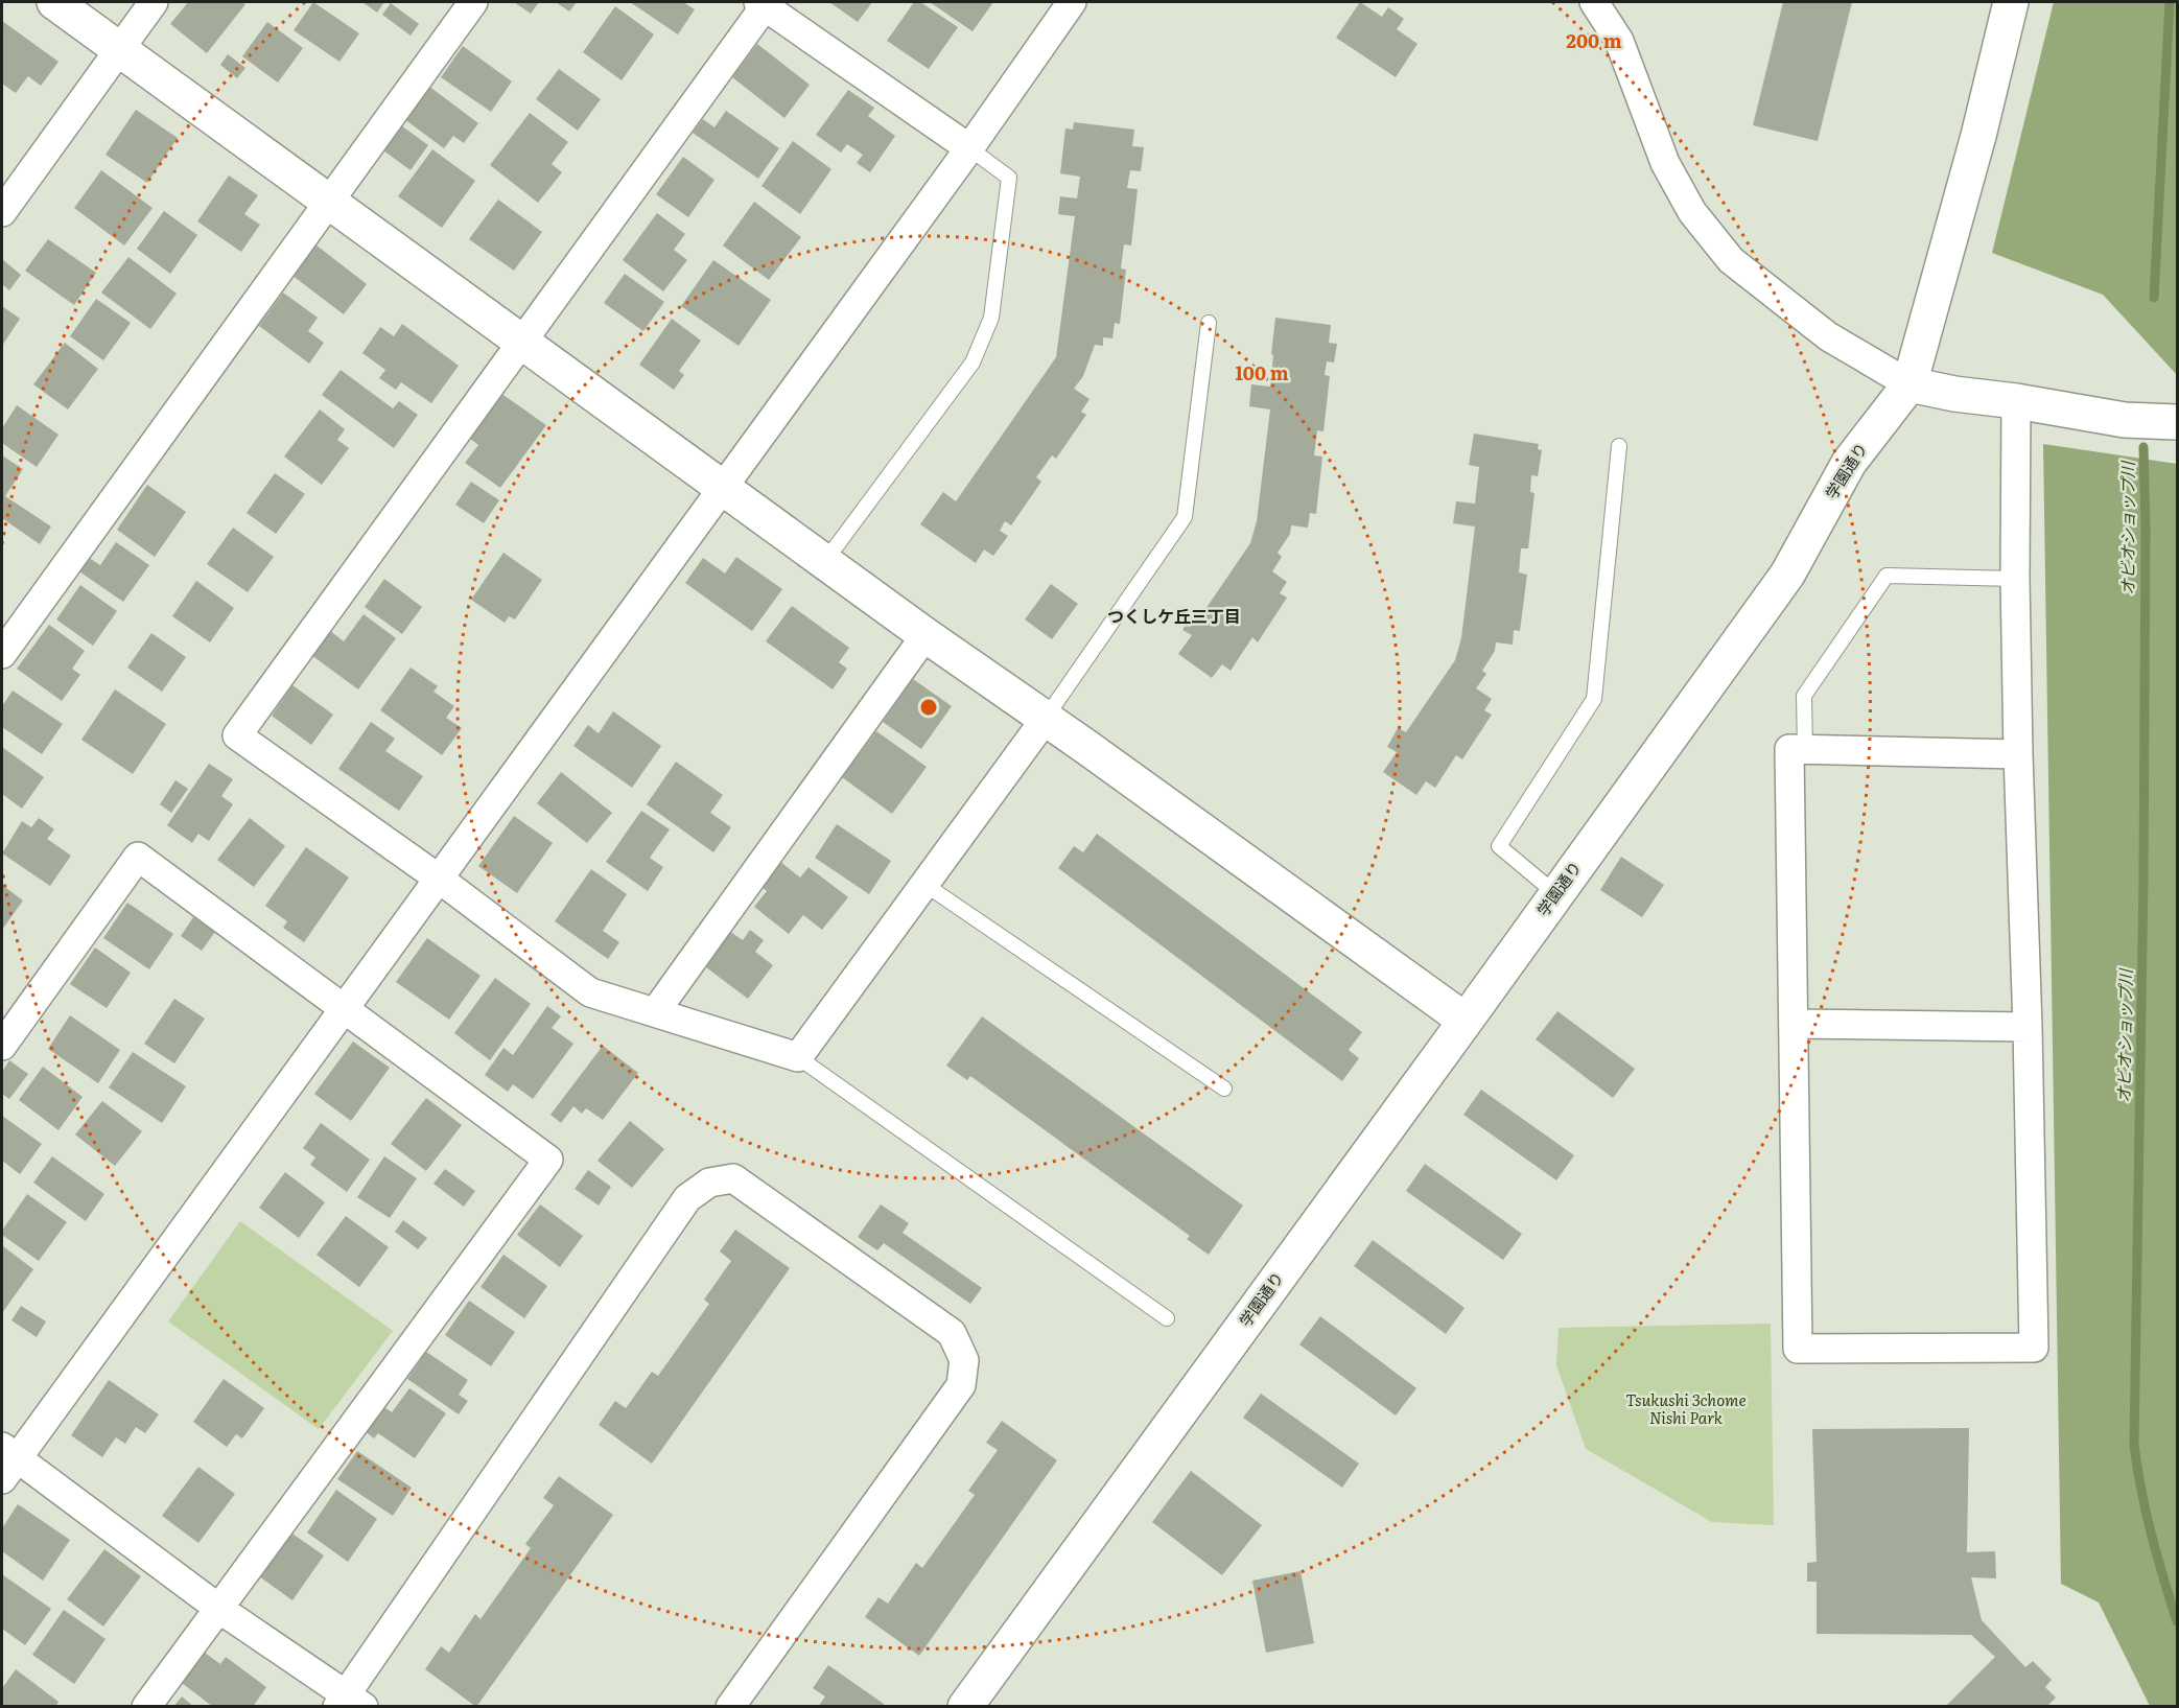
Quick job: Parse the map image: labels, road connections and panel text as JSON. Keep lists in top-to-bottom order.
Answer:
{
  "streets": {
    "street": ["学園通り"]
  },
  "districts": ["つくしケ丘三丁目"],
  "water": ["オビオショップ川"],
  "parks": ["Tsukushi 3chome Nishi Park"],
  "rings": ["200 m", "100 m"]
}
